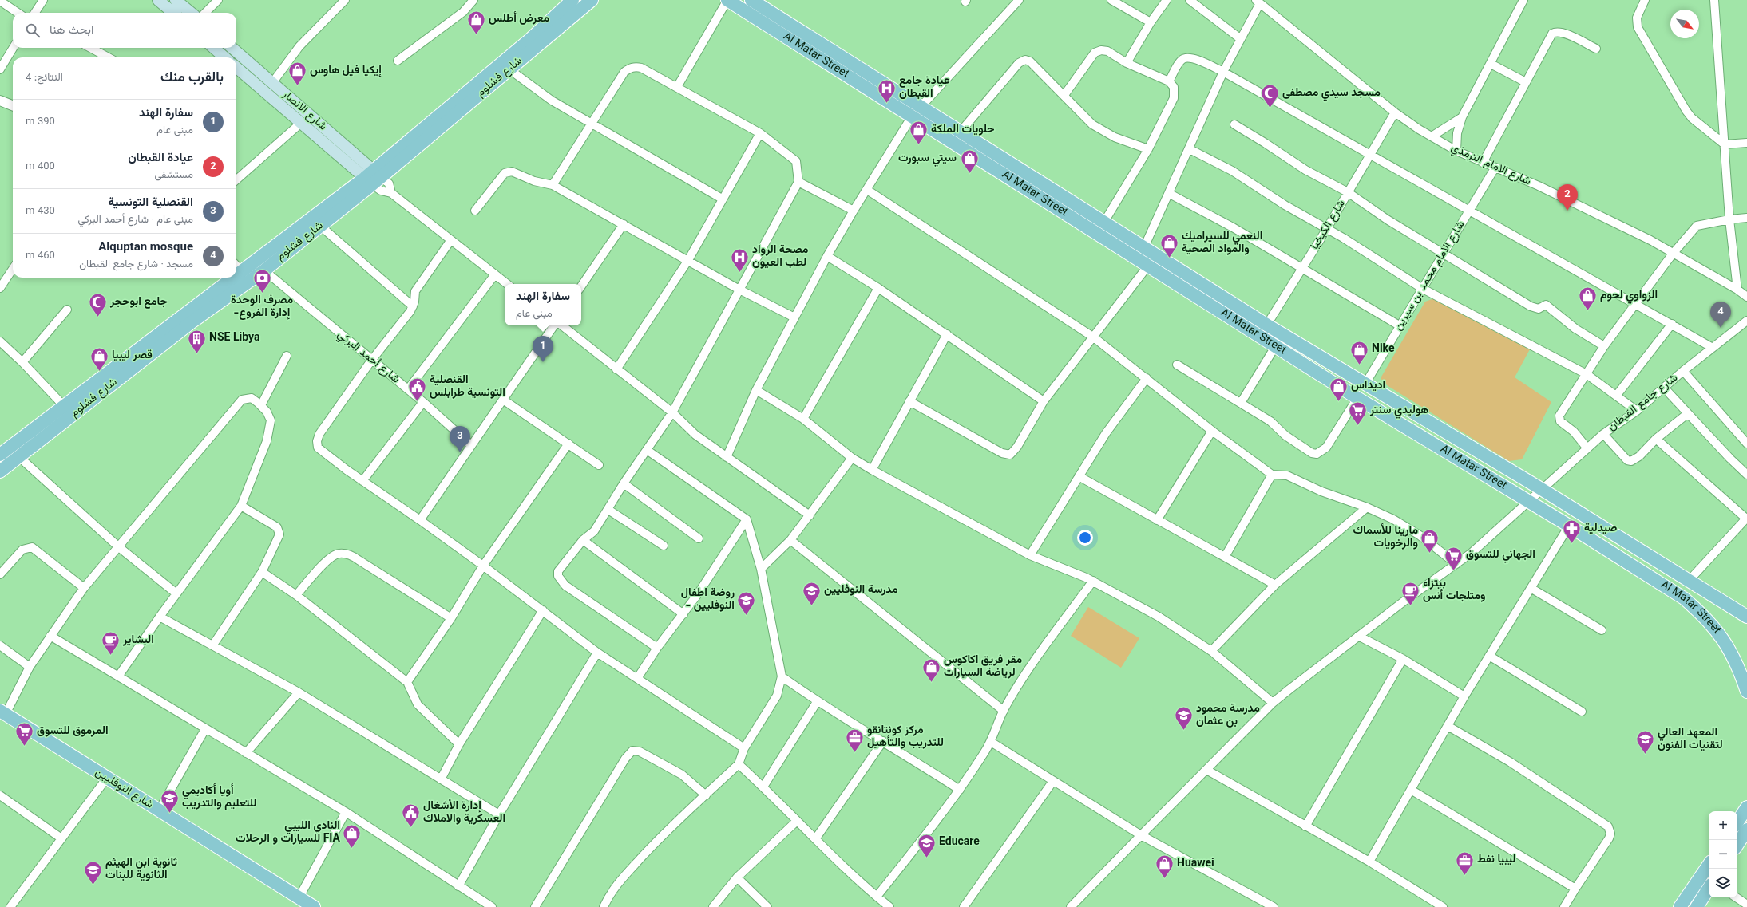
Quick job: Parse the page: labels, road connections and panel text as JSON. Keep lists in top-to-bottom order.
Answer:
{
  "streets": {
    "main road": [
      "Al Matar Street",
      "شارع فشلوم",
      "شارع الانصار",
      "شارع النوفليين"
    ],
    "street": [
      "شارع الامام الترمذي",
      "شارع الكيخيا",
      "شارع الامام محمد بن سيرين",
      "شارع أحمد البركي",
      "شارع جامع القبطان"
    ]
  },
  "crossings": [
    ["Al Matar Street", "شارع الكيخيا"],
    ["Al Matar Street", "شارع جامع القبطان"],
    ["شارع فشلوم", "شارع الانصار"],
    ["شارع فشلوم", "شارع أحمد البركي"],
    ["شارع الامام الترمذي", "شارع الكيخيا"],
    ["شارع الامام الترمذي", "شارع الامام محمد بن سيرين"]
  ],
  "places": {
    "shop": [
      "معرض أطلس",
      "إيكيا فيل هاوس",
      "حلويات الملكة",
      "سيتي سبورت",
      "النعمي للسيراميك والمواد الصحية",
      "الزواوي لحوم",
      "Nike",
      "قصر ليبيا",
      "اديداس",
      "مارينا للأسماك والرخويات",
      "مقر فريق اكاكوس لرياضة السيارات",
      "النادي الليبي للسيارات و الرحلات FIA",
      "Huawei"
    ],
    "hospital": ["عيادة جامع القبطان", "مصحة الرواد لطب العيون"],
    "mosque": ["مسجد سيدي مصطفى", "جامع ابوحجر"],
    "bank": ["مصرف الوحدة -إدارة الفروع"],
    "building": ["NSE Libya"],
    "public building": ["القنصلية التونسية طرابلس", "إدارة الأشغال العسكرية والاملاك"],
    "supermarket": ["هوليدي سنتر", "الجهاني للتسوق", "المرموق للتسوق"],
    "pharmacy": ["صيدلية"],
    "school or university": [
      "مدرسة النوفليين",
      "روضة اطفال - النوفليين",
      "مدرسة محمود بن عثمان",
      "المعهد العالي لتقنيات الفنون",
      "أويا أكاديمي للتعليم والتدريب",
      "Educare",
      "ثانوية ابن الهيثم الثانوية للبنات"
    ],
    "cafe": ["بيتزاء ومتلجات أنس", "البشاير"],
    "office": ["مركز كونتانقو للتدريب والتأهيل", "ليبيا نفط"]
  },
  "north": "bottom right",
  "page": {
    "search": "ابحث هنا",
    "heading": ["بالقرب منك", "النتائج: 4"],
    "list": [
      {
        "mark": "1",
        "name": "سفارة الهند",
        "note": "مبنى عام",
        "value": "390 m"
      },
      {
        "mark": "2",
        "name": "عيادة القبطان",
        "note": "مستشفى",
        "value": "400 m"
      },
      {
        "mark": "3",
        "name": "القنصلية التونسية",
        "note": "مبنى عام · شارع أحمد البركي",
        "value": "430 m"
      },
      {
        "mark": "4",
        "name": "Alquptan mosque",
        "note": "مسجد · شارع جامع القبطان",
        "value": "460 m"
      }
    ],
    "pins": [
      "2",
      "4",
      "1",
      "3"
    ],
    "popup": ["سفارة الهند", "مبنى عام"],
    "map_buttons": ["+", "−"]
  }
}
